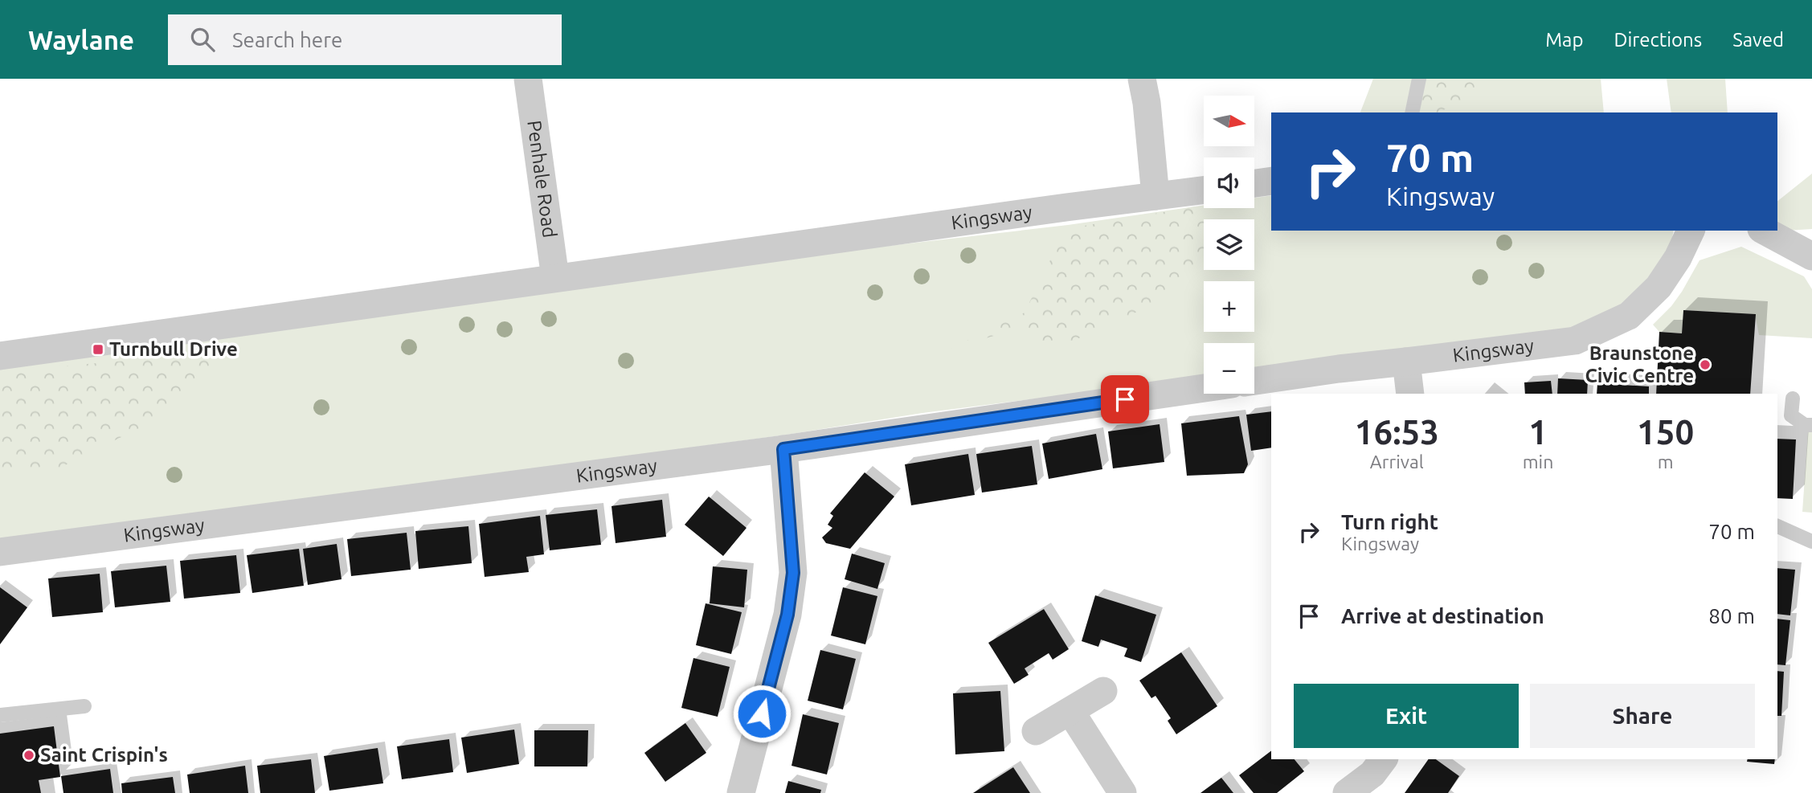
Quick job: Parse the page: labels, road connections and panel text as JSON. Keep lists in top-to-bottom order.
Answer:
{
  "streets": {
    "street": ["Penhale Road", "Kingsway"]
  },
  "crossings": [
    ["Penhale Road", "Kingsway"]
  ],
  "places": {
    "transit": ["Turnbull Drive"],
    "other": ["Braunstone Civic Centre", "Saint Crispin's"]
  },
  "north": "right",
  "page": {
    "header": "Waylane",
    "search": "Search here",
    "nav": ["Map", "Directions", "Saved"],
    "map_buttons": ["+", "−"],
    "turn": ["70 m", "Kingsway"],
    "eta": [
      "16:53",
      "Arrival",
      "1",
      "min",
      "150",
      "m"
    ],
    "list": [
      {
        "name": "Turn right",
        "note": "Kingsway",
        "value": "70 m"
      },
      {
        "name": "Arrive at destination",
        "value": "80 m"
      }
    ],
    "buttons": ["Exit", "Share"]
  }
}
